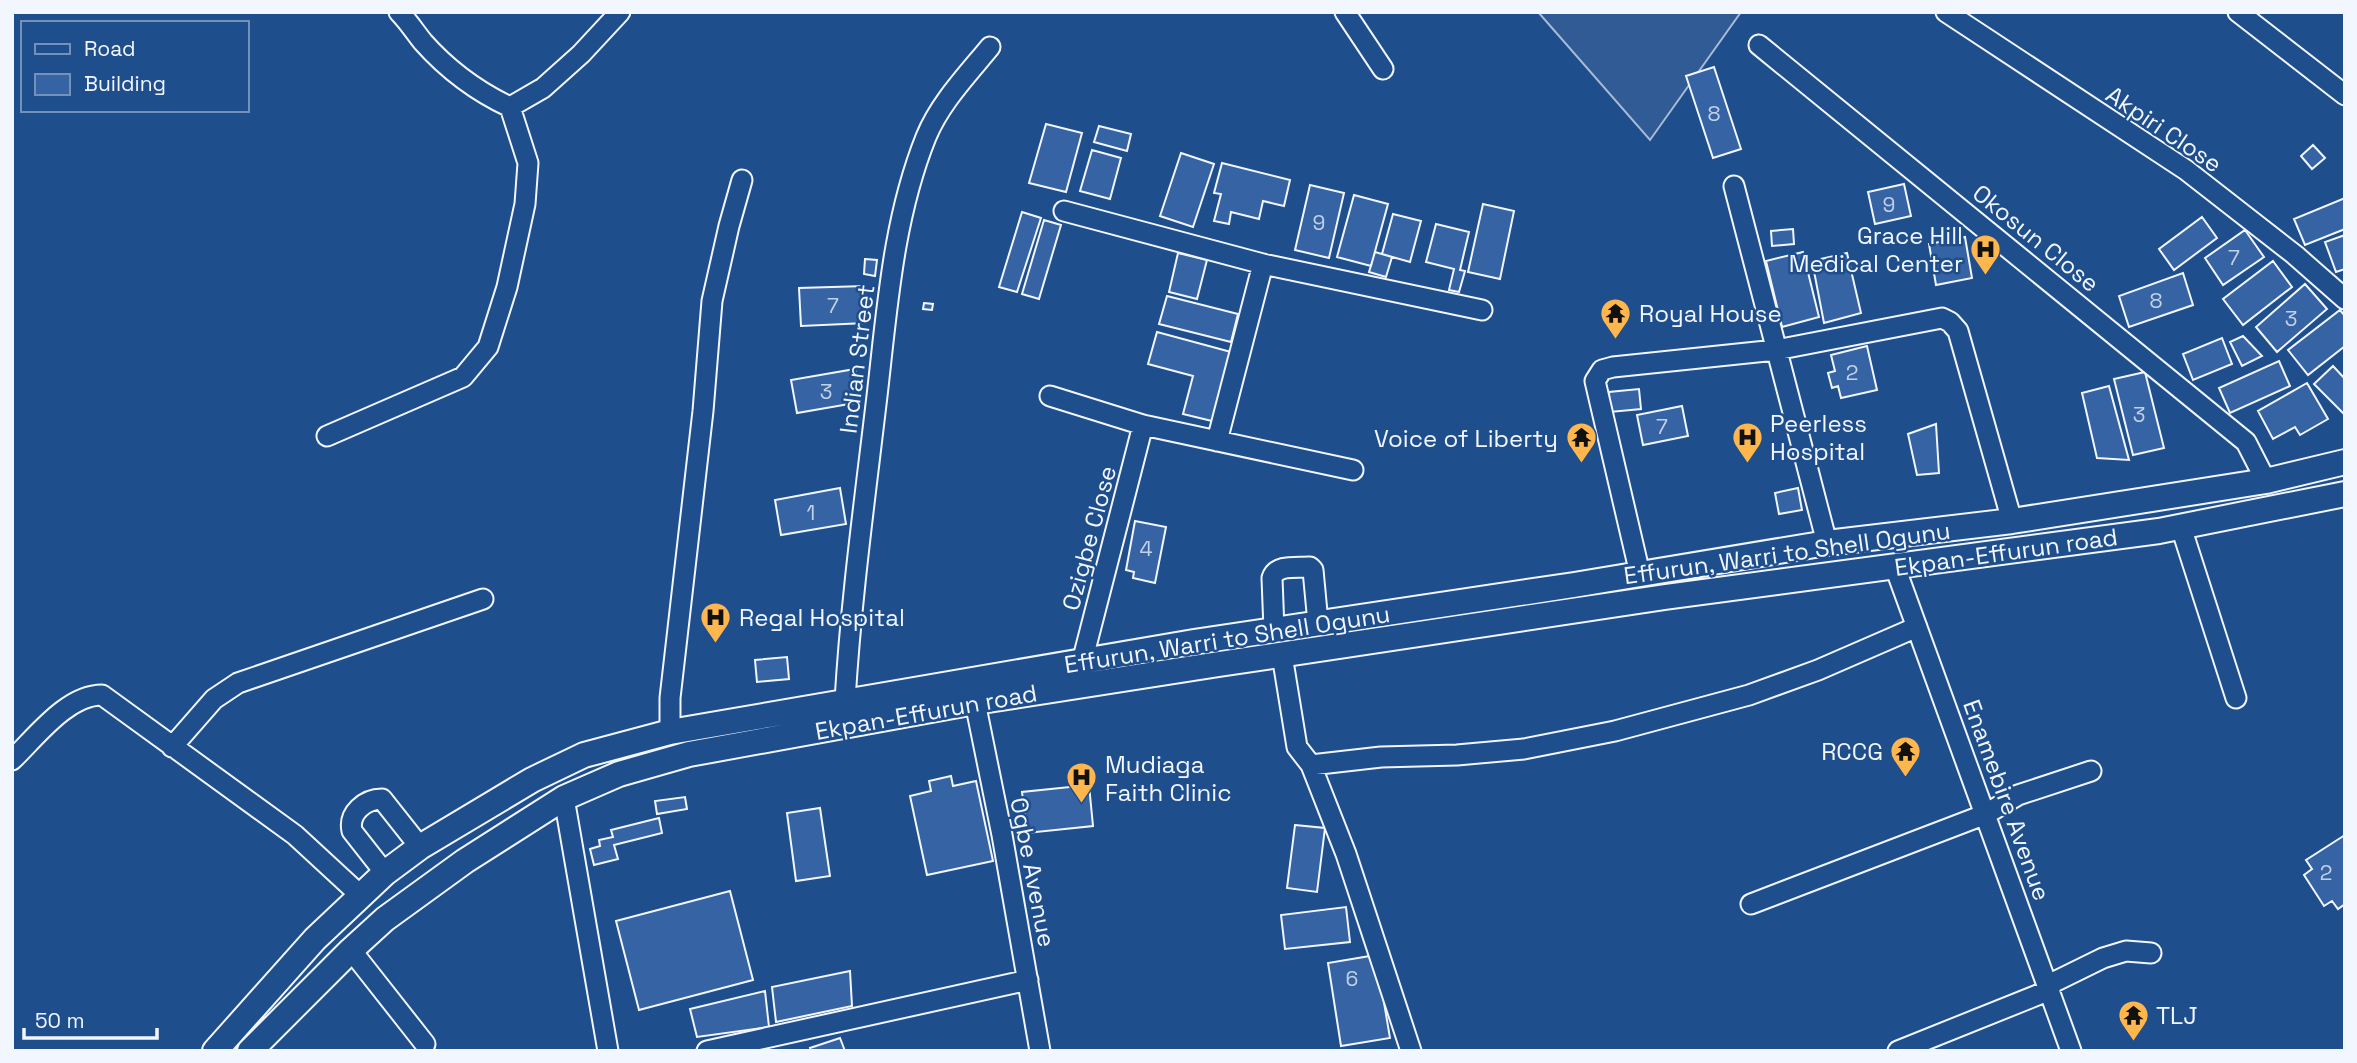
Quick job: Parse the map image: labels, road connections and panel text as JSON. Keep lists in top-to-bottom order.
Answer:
{
  "streets": {
    "main road": ["Ekpan-Effurun road", "Effurun, Warri to Shell Ogunu"],
    "street": [
      "Akpiri Close",
      "Okosun Close",
      "Indian Street",
      "Ozigbe Close",
      "Enamebire Avenue",
      "Ogbe Avenue"
    ]
  },
  "crossings": [
    ["Okosun Close", "Effurun, Warri to Shell Ogunu"],
    ["Indian Street", "Effurun, Warri to Shell Ogunu"],
    ["Ozigbe Close", "Effurun, Warri to Shell Ogunu"],
    ["Ekpan-Effurun road", "Enamebire Avenue"],
    ["Ekpan-Effurun road", "Ogbe Avenue"]
  ],
  "places": {
    "hospital": [
      "Grace Hill Medical Center",
      "Peerless Hospital",
      "Regal Hospital",
      "Mudiaga Faith Clinic"
    ],
    "temple": [
      "Royal House",
      "Voice of Liberty",
      "RCCG",
      "TLJ"
    ]
  },
  "house_numbers": [
    "8",
    "9",
    "9",
    "7",
    "8",
    "7",
    "3",
    "2",
    "3",
    "3",
    "7",
    "1",
    "4",
    "2",
    "6"
  ],
  "legend": ["Road", "Building"],
  "scale_bar": "50 m"
}
